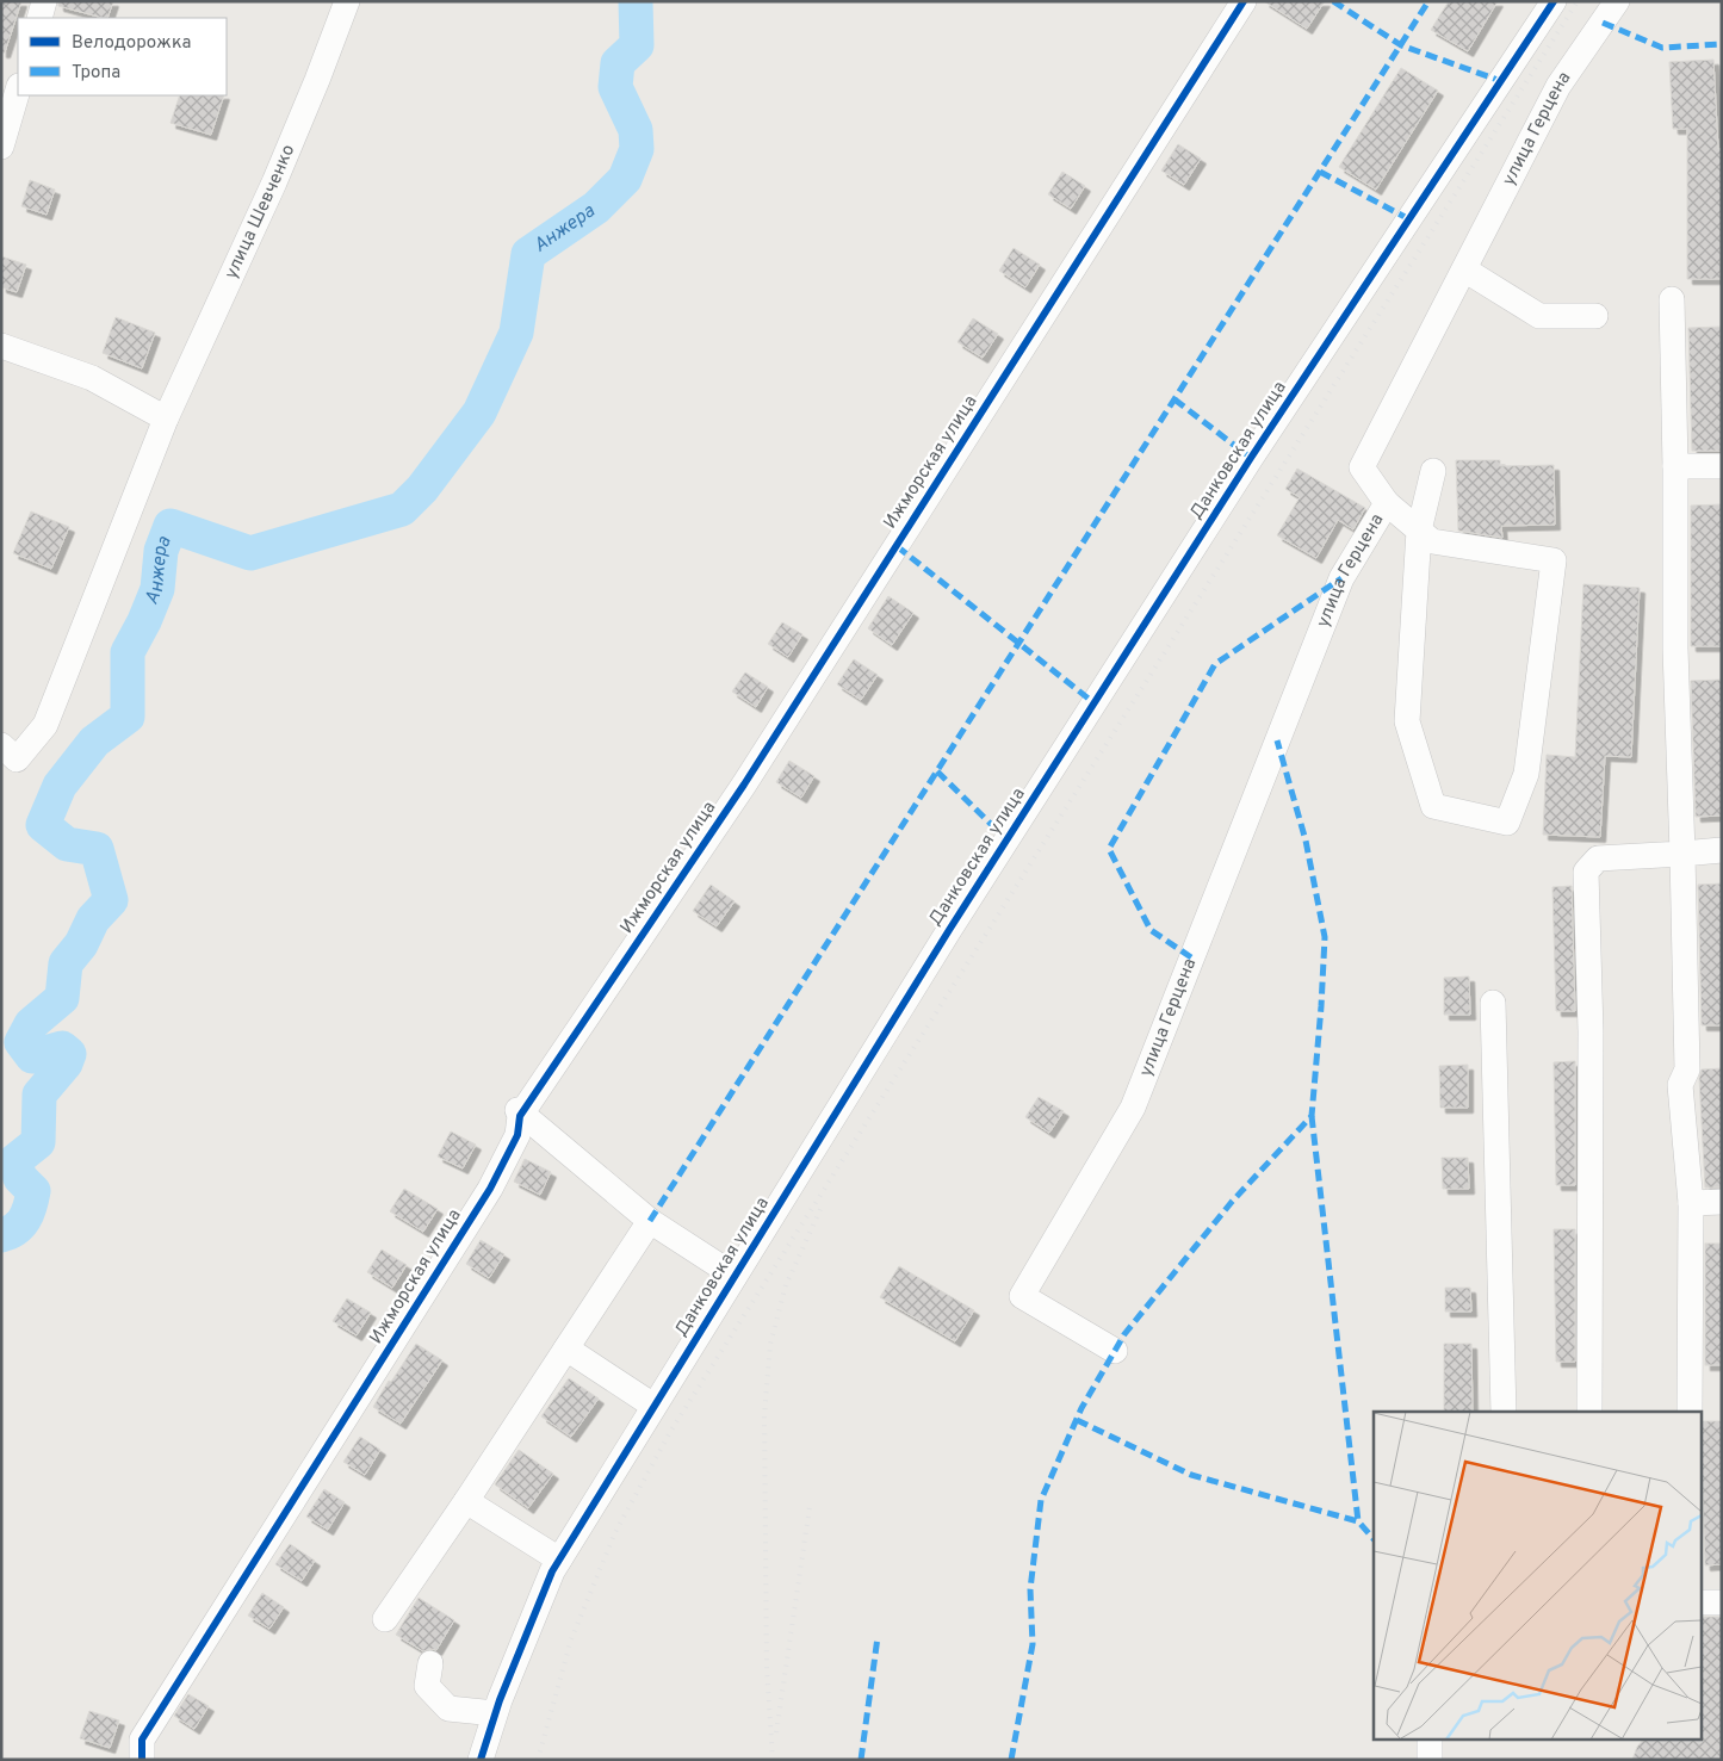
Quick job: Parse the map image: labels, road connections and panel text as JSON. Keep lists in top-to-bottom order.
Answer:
{
  "streets": {
    "street": [
      "улица Герцена",
      "улица Шевченко",
      "Данковская улица",
      "Ижморская улица"
    ]
  },
  "water": ["Анжера"],
  "legend": ["Велодорожка", "Тропа"]
}
